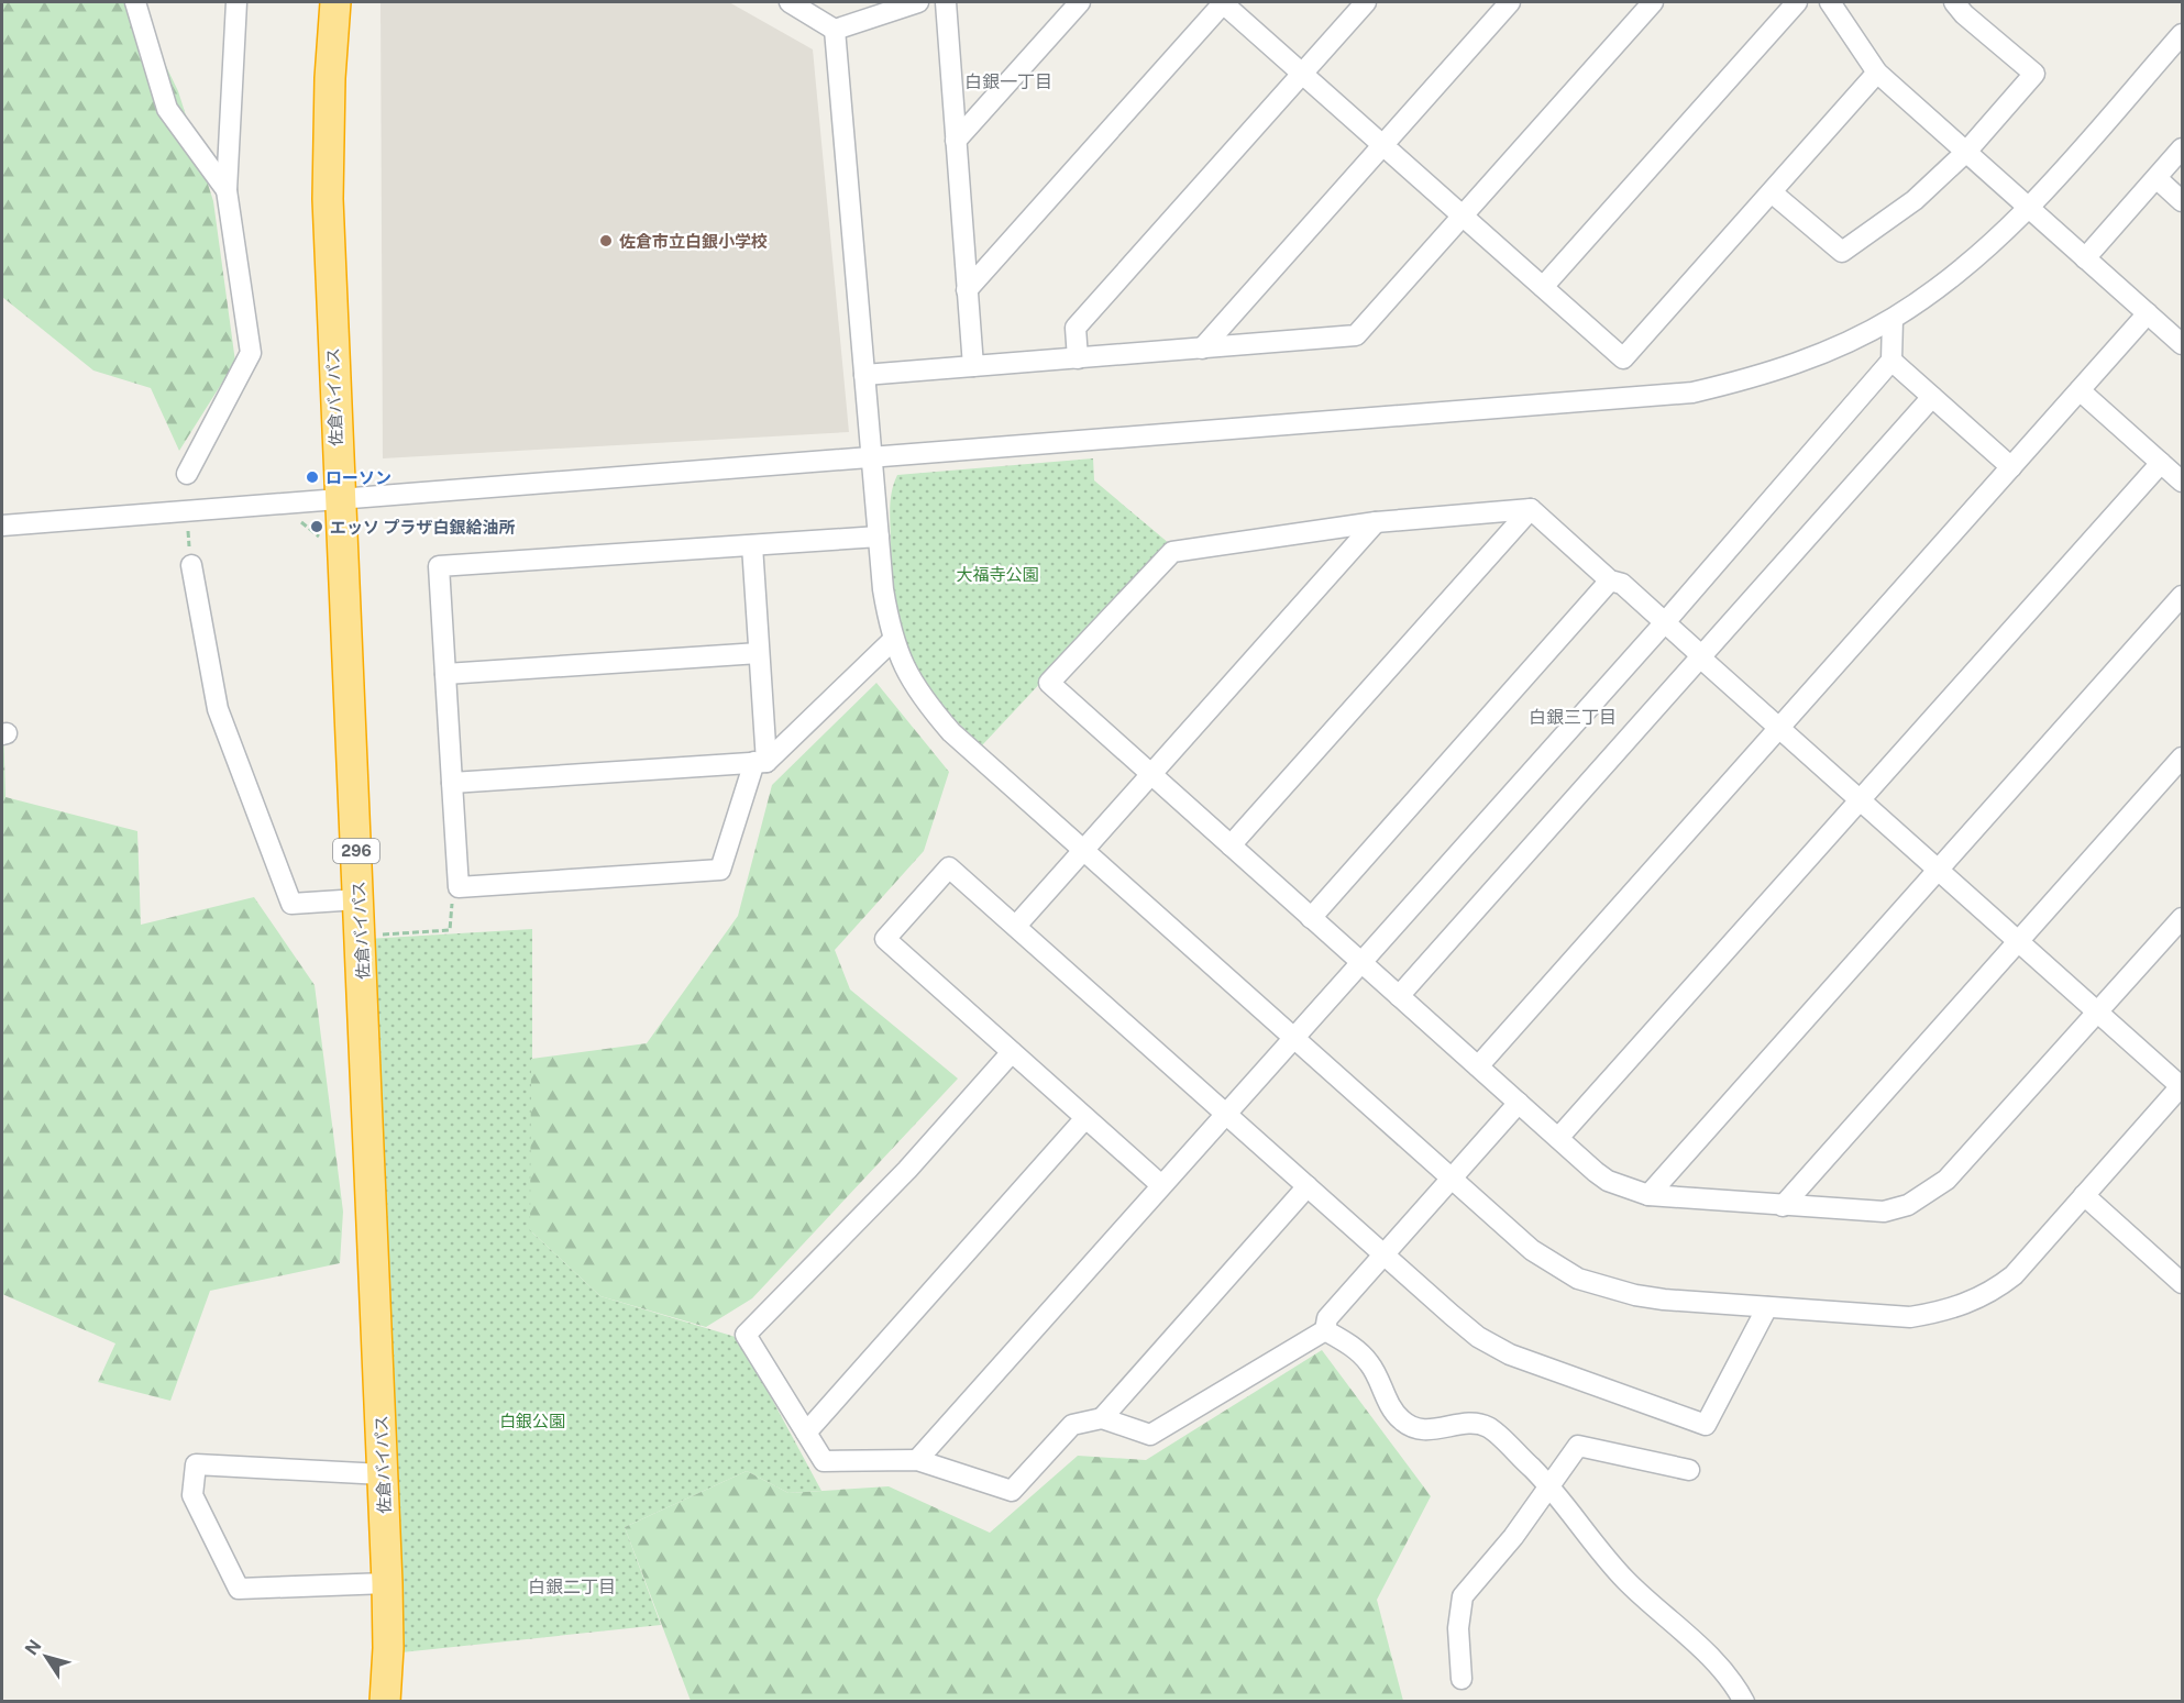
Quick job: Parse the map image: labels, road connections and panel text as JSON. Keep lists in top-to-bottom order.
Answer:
{
  "streets": {
    "highway": ["佐倉バイパス", "296"]
  },
  "districts": ["白銀一丁目", "白銀三丁目", "白銀二丁目"],
  "parks": ["大福寺公園", "白銀公園"],
  "places": ["佐倉市立白銀小学校", "ローソン", "エッソ プラザ白銀給油所"],
  "north": "top left"
}
